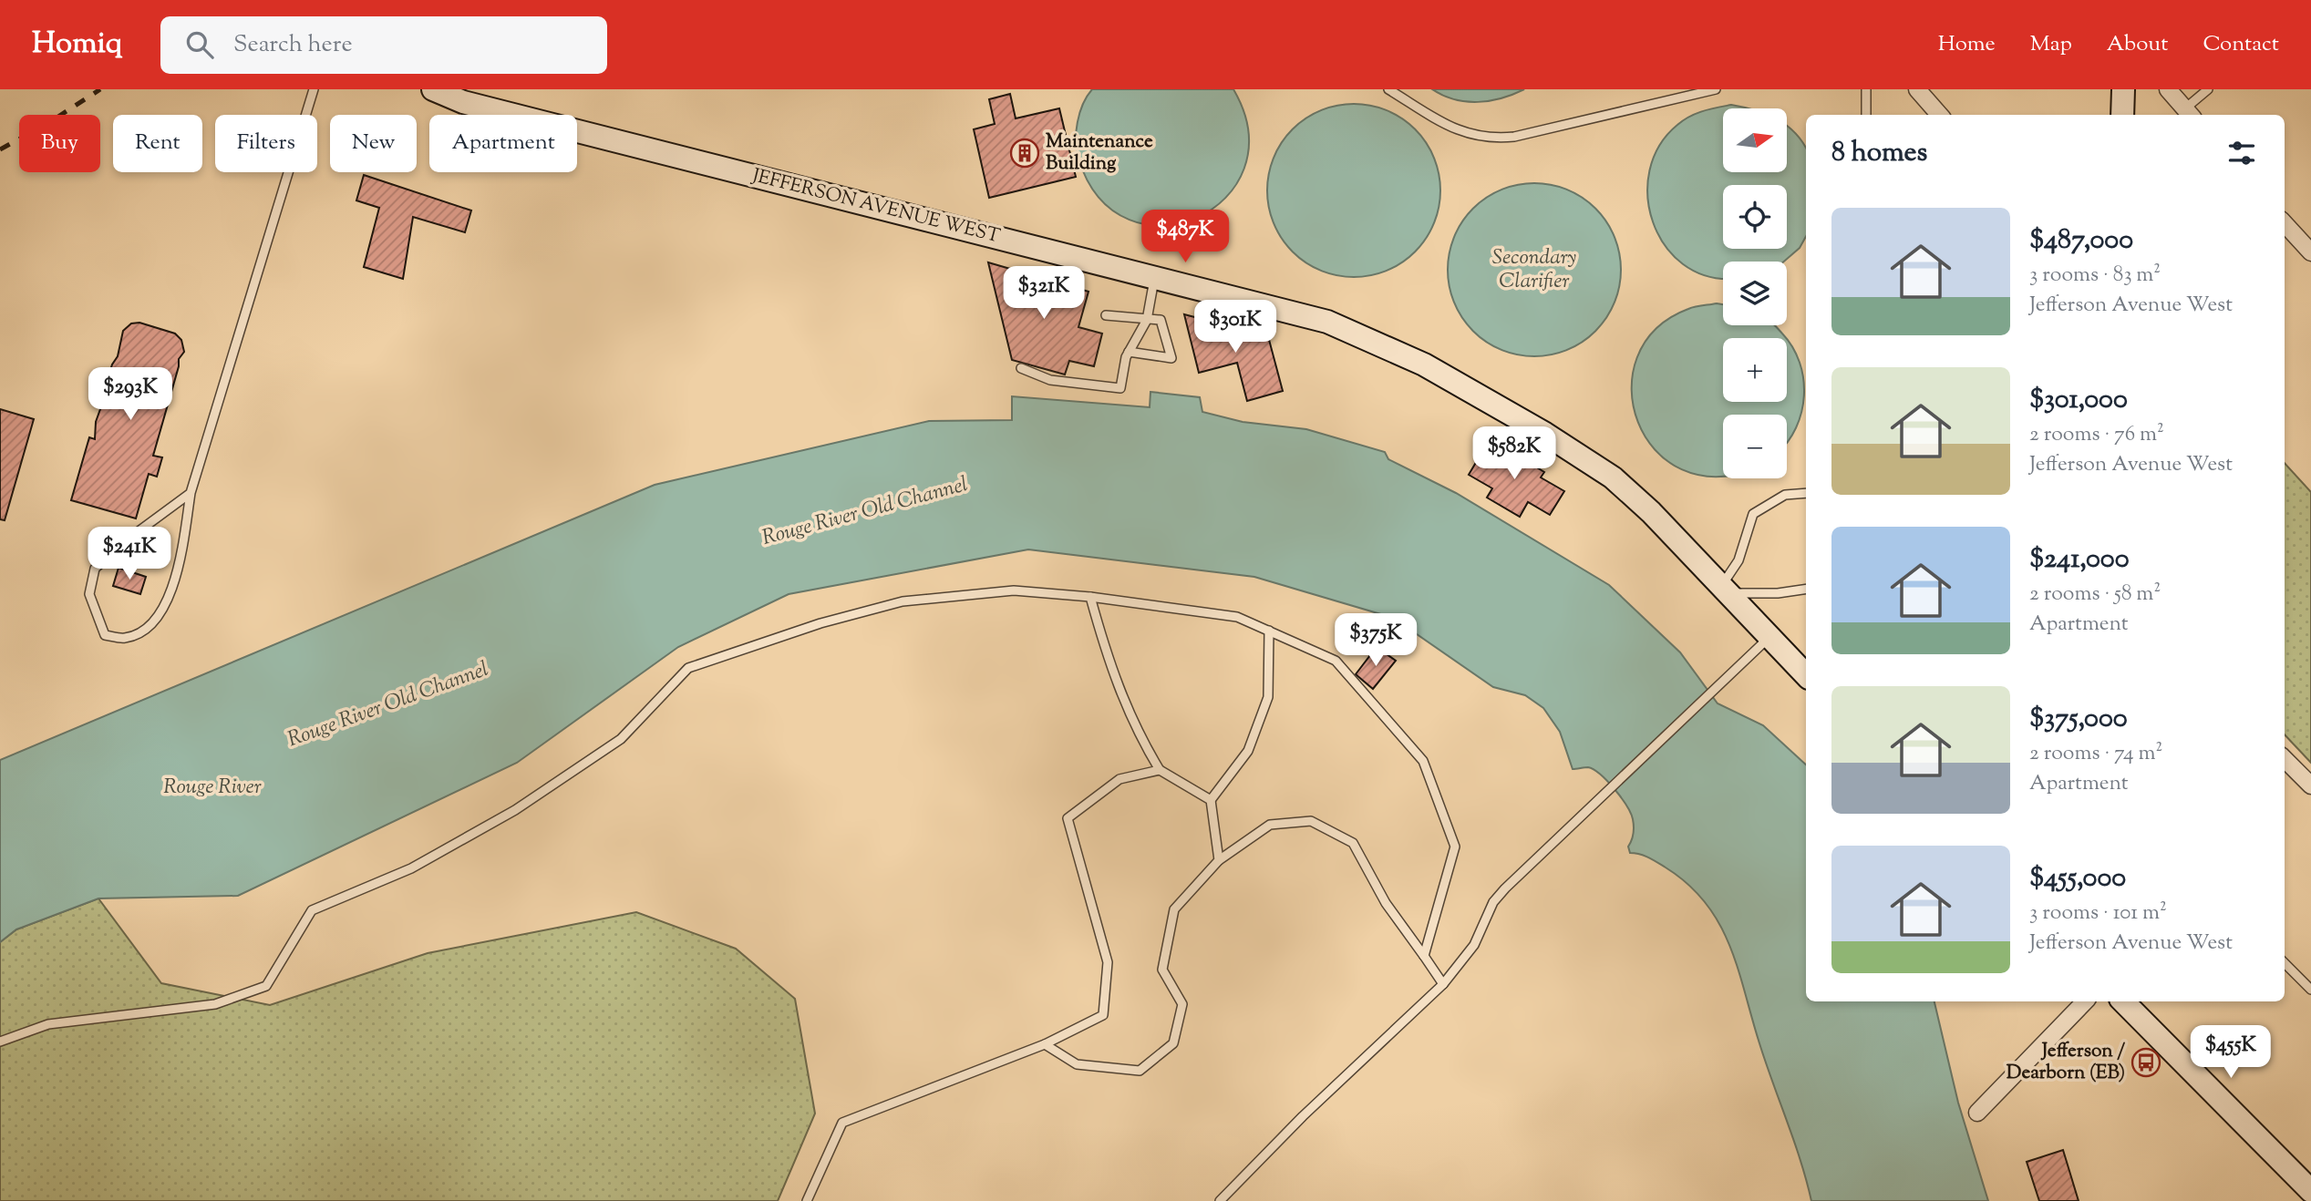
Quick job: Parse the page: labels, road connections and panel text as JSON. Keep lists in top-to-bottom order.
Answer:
{
  "streets": {
    "main road": ["JEFFERSON AVENUE WEST"]
  },
  "water": ["Secondary Clarifier", "Rouge River Old Channel", "Rouge River"],
  "places": {
    "building": ["Maintenance Building"],
    "bus stop": ["Jefferson / Dearborn (EB)"]
  },
  "north": "right",
  "page": {
    "header": "Homiq",
    "search": "Search here",
    "nav": [
      "Home",
      "Map",
      "About",
      "Contact"
    ],
    "map_buttons": ["+", "−"],
    "chip": [
      "Buy",
      "Rent",
      "Filters",
      "New",
      "Apartment"
    ],
    "heading": "8 homes",
    "list": [
      {
        "name": "$487,000",
        "note": "3 rooms · 83 m² · Jefferson Avenue West"
      },
      {
        "name": "$301,000",
        "note": "2 rooms · 76 m² · Jefferson Avenue West"
      },
      {
        "name": "$241,000",
        "note": "2 rooms · 58 m² · Apartment"
      },
      {
        "name": "$375,000",
        "note": "2 rooms · 74 m² · Apartment"
      },
      {
        "name": "$455,000",
        "note": "3 rooms · 101 m² · Jefferson Avenue West"
      }
    ],
    "price": [
      "$487K",
      "$321K",
      "$301K",
      "$293K",
      "$582K",
      "$241K",
      "$375K",
      "$455K"
    ]
  }
}
